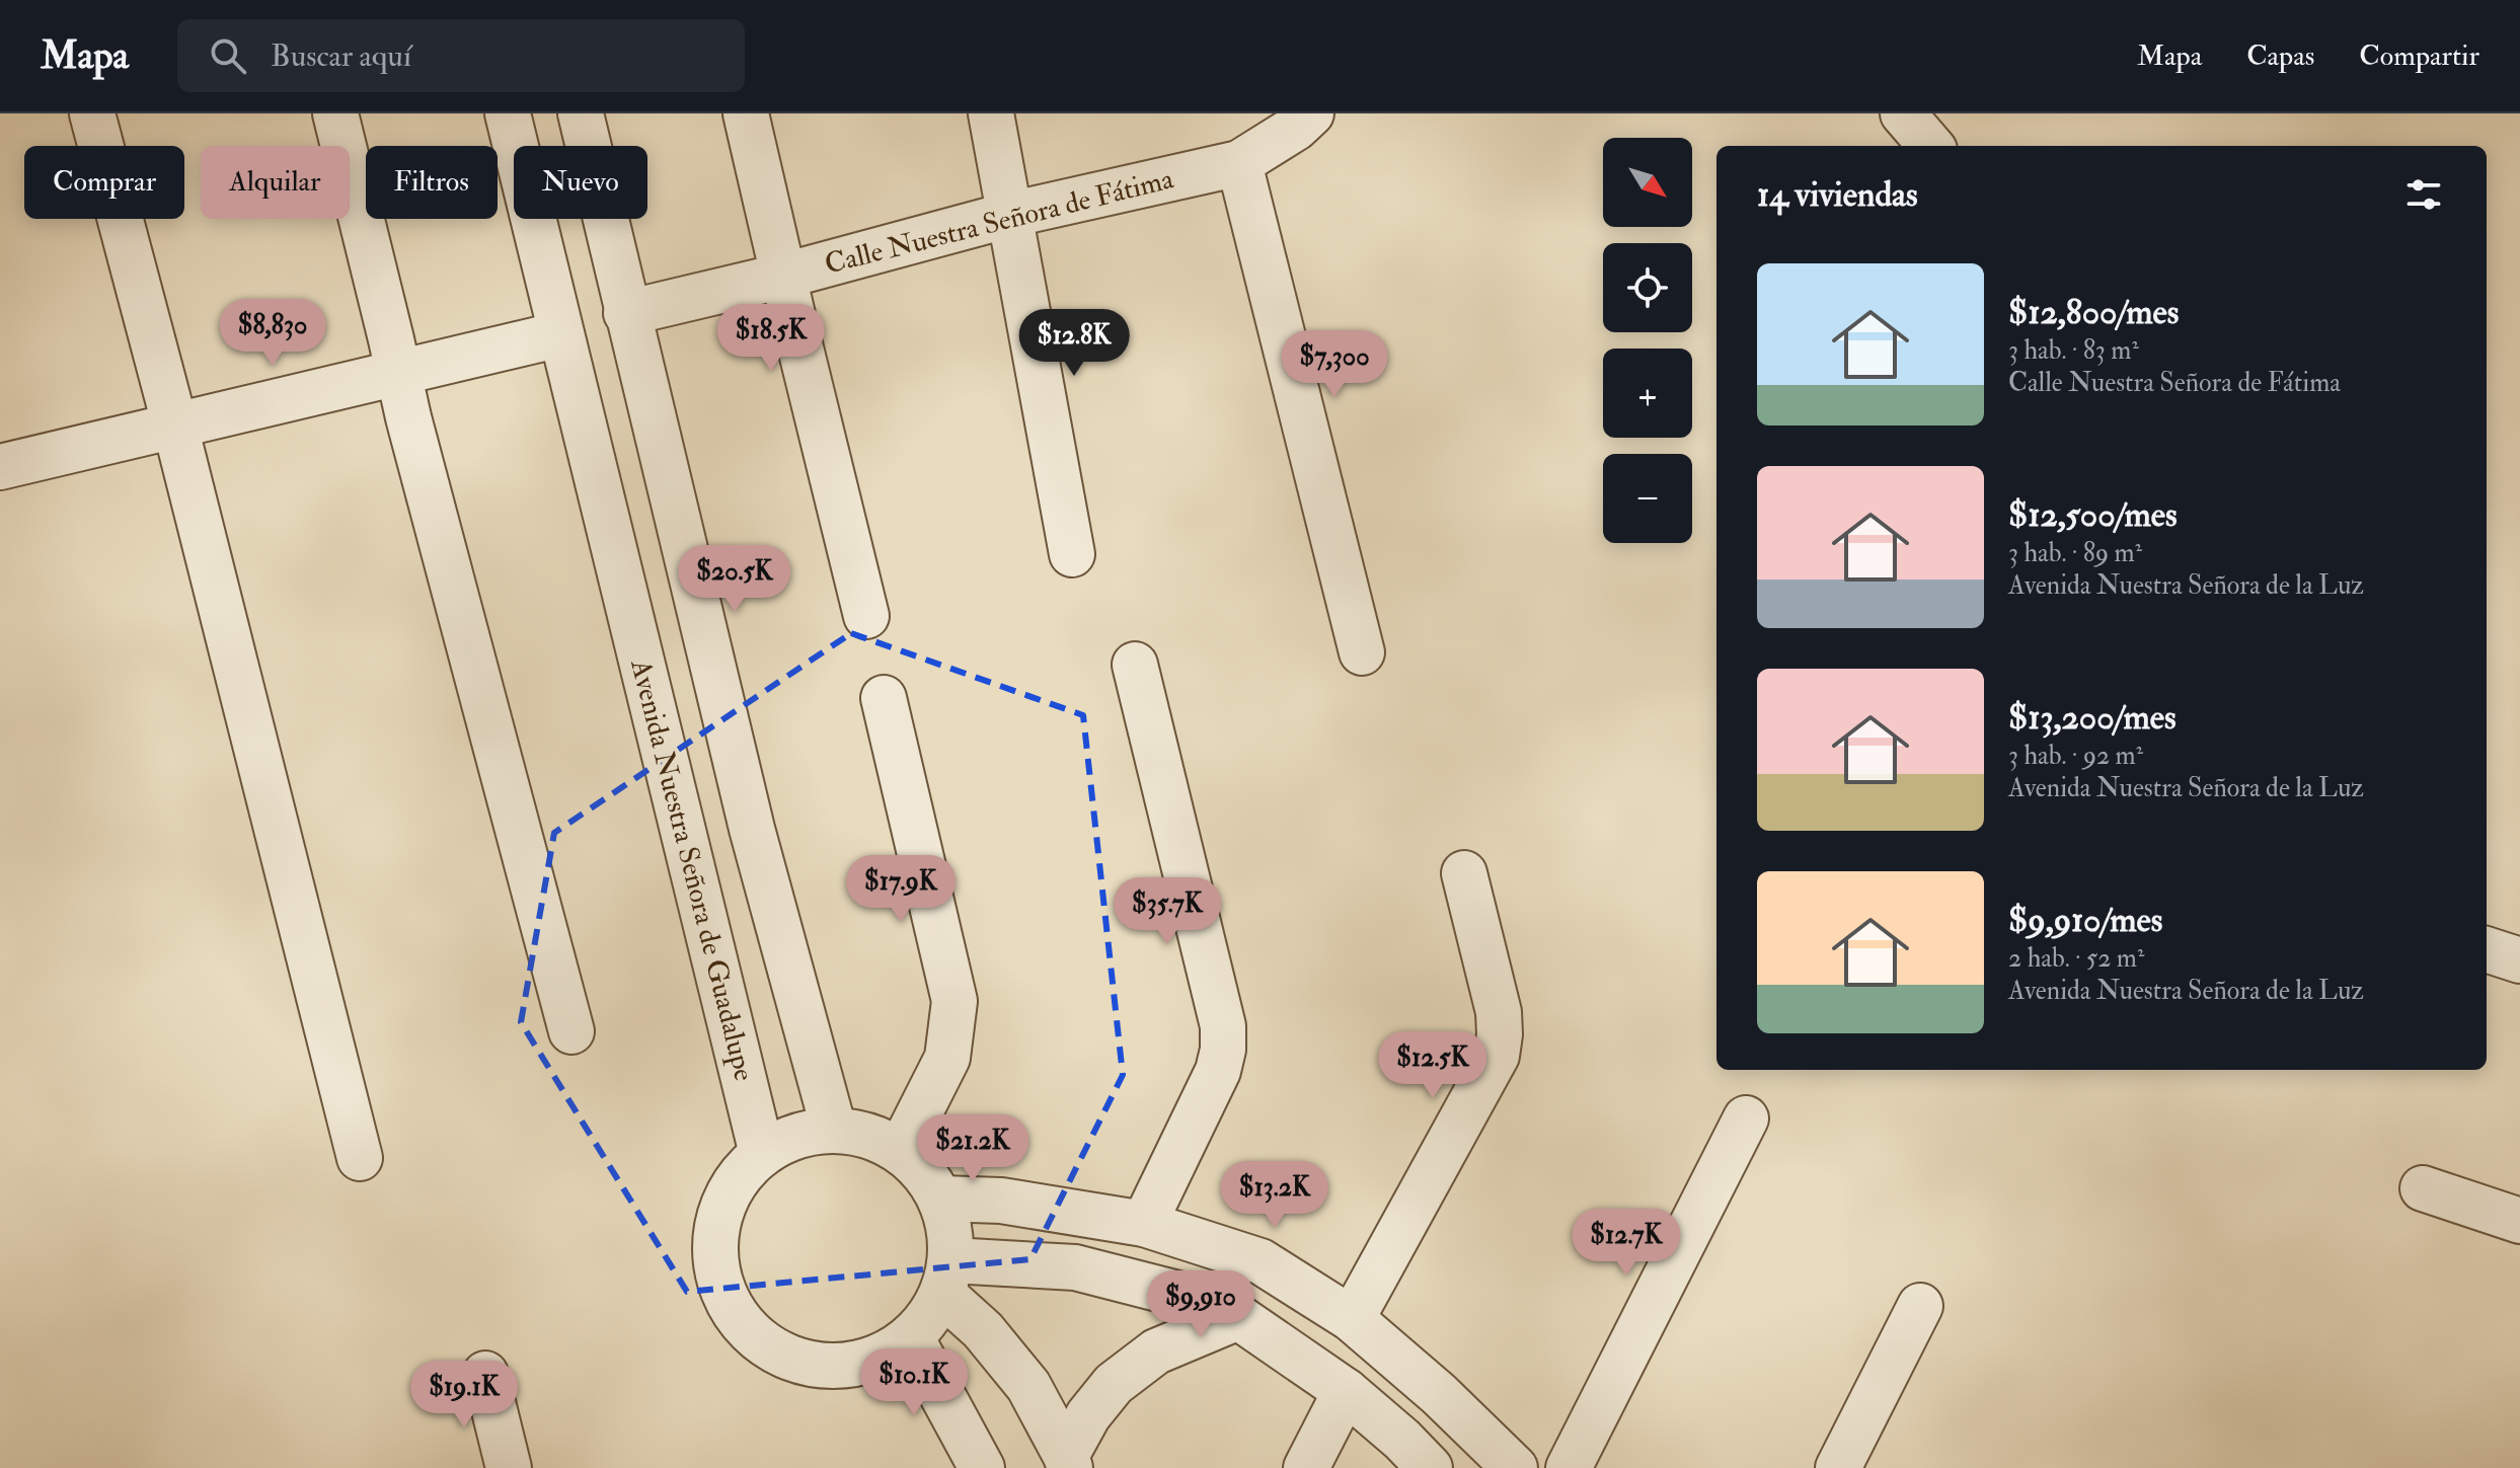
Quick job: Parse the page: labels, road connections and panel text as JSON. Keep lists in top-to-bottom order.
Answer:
{
  "streets": {
    "street": ["Calle Nuestra Señora de Fátima", "Avenida Nuestra Señora de Guadalupe"]
  },
  "north": "bottom right",
  "page": {
    "header": "Mapa",
    "search": "Buscar aquí",
    "nav": ["Mapa", "Capas", "Compartir"],
    "map_buttons": ["+", "−"],
    "chip": [
      "Comprar",
      "Alquilar",
      "Filtros",
      "Nuevo"
    ],
    "heading": "14 viviendas",
    "list": [
      {
        "name": "$12,800/mes",
        "note": "3 hab. · 83 m² · Calle Nuestra Señora de Fátima"
      },
      {
        "name": "$12,500/mes",
        "note": "3 hab. · 89 m² · Avenida Nuestra Señora de la Luz"
      },
      {
        "name": "$13,200/mes",
        "note": "3 hab. · 92 m² · Avenida Nuestra Señora de la Luz"
      },
      {
        "name": "$9,910/mes",
        "note": "2 hab. · 52 m² · Avenida Nuestra Señora de la Luz"
      }
    ],
    "price": [
      "$8,830",
      "$18.5K",
      "$12.8K",
      "$7,300",
      "$20.5K",
      "$17.9K",
      "$35.7K",
      "$12.5K",
      "$21.2K",
      "$13.2K",
      "$12.7K",
      "$9,910",
      "$10.1K",
      "$19.1K"
    ]
  }
}
